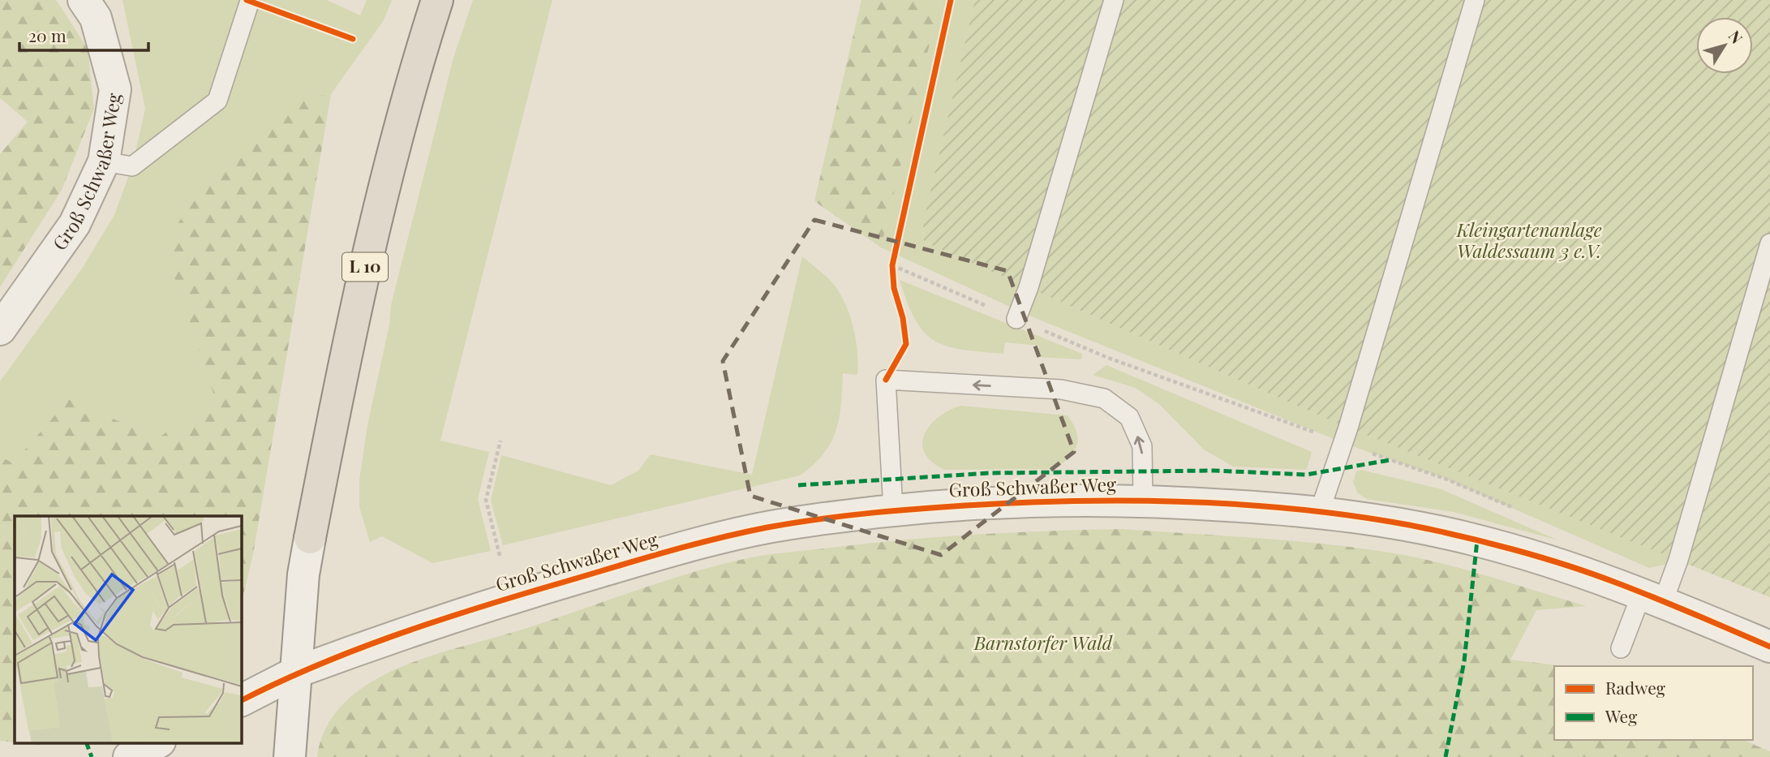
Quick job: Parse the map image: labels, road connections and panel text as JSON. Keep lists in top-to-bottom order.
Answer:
{
  "streets": {
    "highway": ["L 10"],
    "street": ["Groß Schwaßer Weg"]
  },
  "crossings": [
    ["Groß Schwaßer Weg", "L 10"]
  ],
  "parks": ["Kleingartenanlage Waldessaum 3 e.V.", "Barnstorfer Wald"],
  "legend": ["Radweg", "Weg"],
  "scale_bar": "20 m",
  "north": "top right"
}
